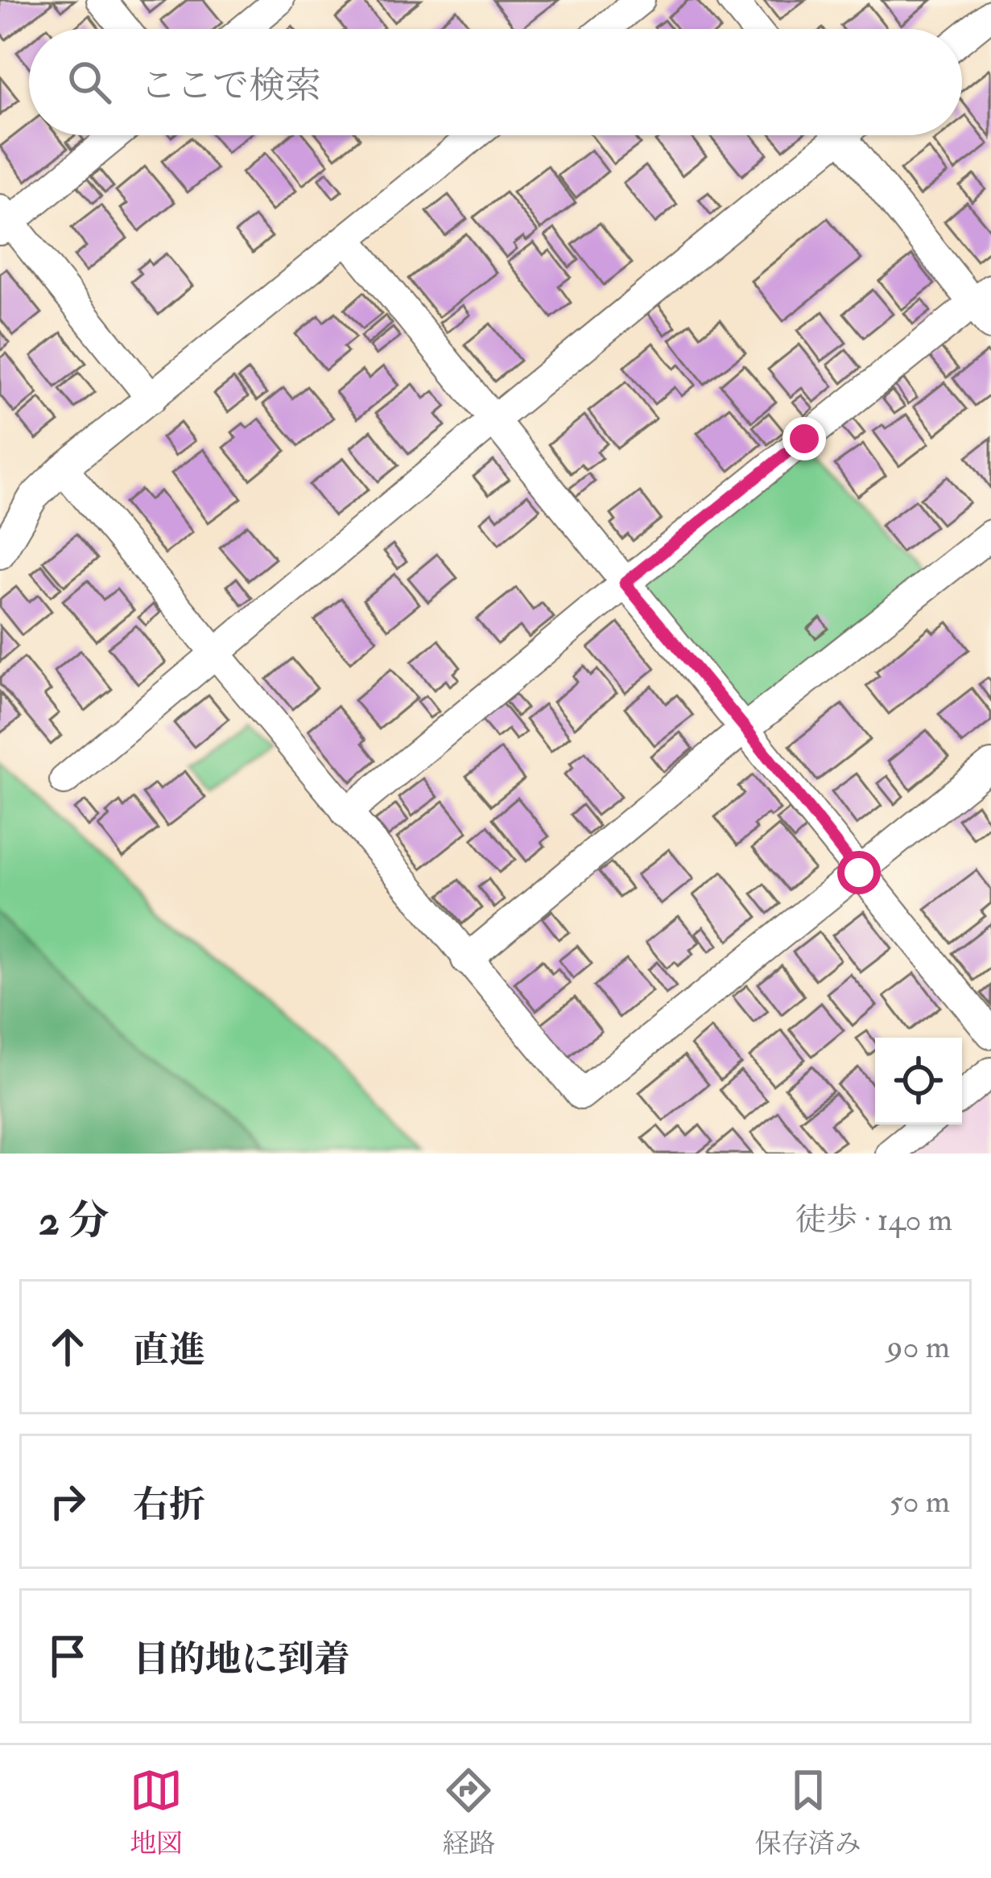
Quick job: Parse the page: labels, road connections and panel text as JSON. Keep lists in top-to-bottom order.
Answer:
{
  "page": {
    "search": "ここで検索",
    "heading": ["2 分", "徒歩 · 140 m"],
    "list": [
      ["直進", "90 m"],
      ["右折", "50 m"],
      "目的地に到着"
    ],
    "nav": ["地図", "経路", "保存済み"]
  }
}
